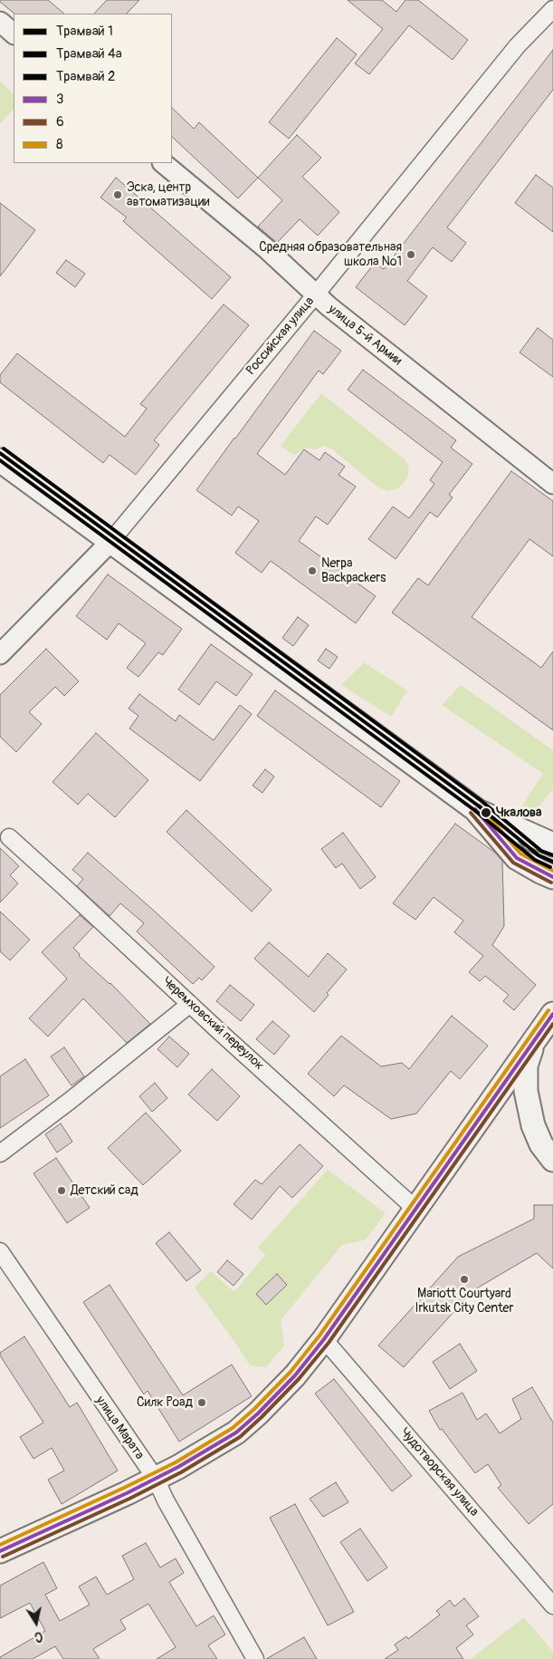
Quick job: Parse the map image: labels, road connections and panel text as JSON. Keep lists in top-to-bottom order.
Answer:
{
  "streets": {
    "street": [
      "улица 5-й Армии",
      "Российская улица",
      "Черемховский переулок",
      "улица Марата",
      "Чудотворская улица"
    ]
  },
  "crossings": [
    ["улица 5-й Армии", "Российская улица"]
  ],
  "places": [
    "Эска, центр автоматизации",
    "Средняя образовательная школа №1",
    "Nerpa Backpackers",
    "Чкалова",
    "Детский сад",
    "Mariott Courtyard Irkutsk City Center",
    "Силк Роад"
  ],
  "lines": [
    "tram line 2",
    "tram line 1",
    "tram line 4a",
    "transit line 8",
    "transit line 3",
    "transit line 6"
  ],
  "legend": [
    "Трамвай 1",
    "Трамвай 4a",
    "Трамвай 2",
    "3",
    "6",
    "8"
  ],
  "north": "bottom"
}
